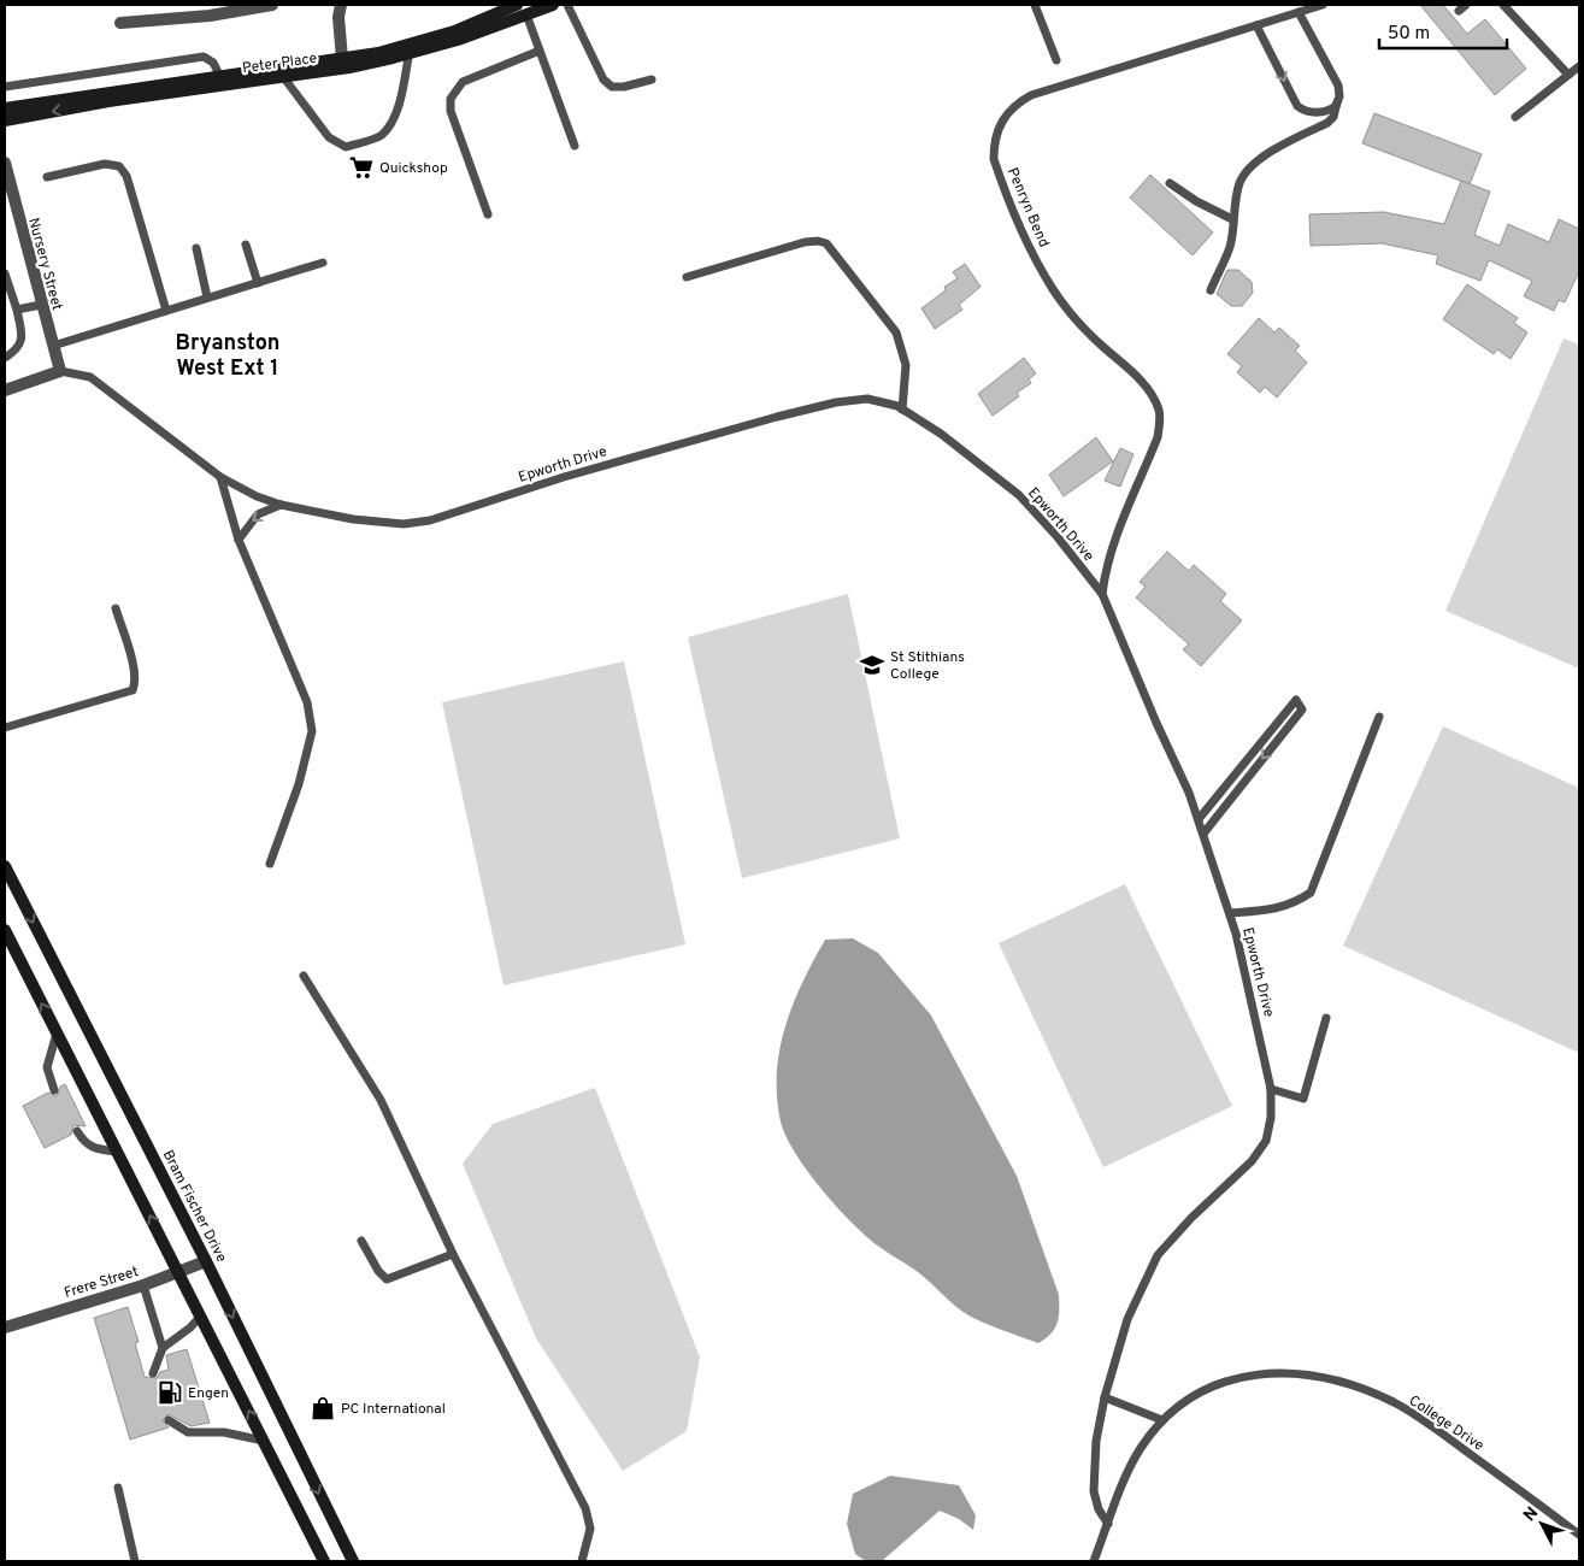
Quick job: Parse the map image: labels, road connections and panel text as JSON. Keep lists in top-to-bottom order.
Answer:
{
  "streets": {
    "main road": ["Peter Place", "Bram Fischer Drive"],
    "street": ["Nursery Street", "Frere Street"],
    "lane": ["Penryn Bend", "Epworth Drive", "College Drive"]
  },
  "crossings": [
    ["Penryn Bend", "Epworth Drive"],
    ["Nursery Street", "Epworth Drive"],
    ["Epworth Drive", "College Drive"],
    ["Bram Fischer Drive", "Frere Street"]
  ],
  "districts": ["Bryanston West Ext 1"],
  "places": {
    "supermarket": ["Quickshop"],
    "school or university": ["St Stithians College"],
    "fuel station": ["Engen"],
    "shop": ["PC International"]
  },
  "scale_bar": "50 m",
  "north": "top left"
}
